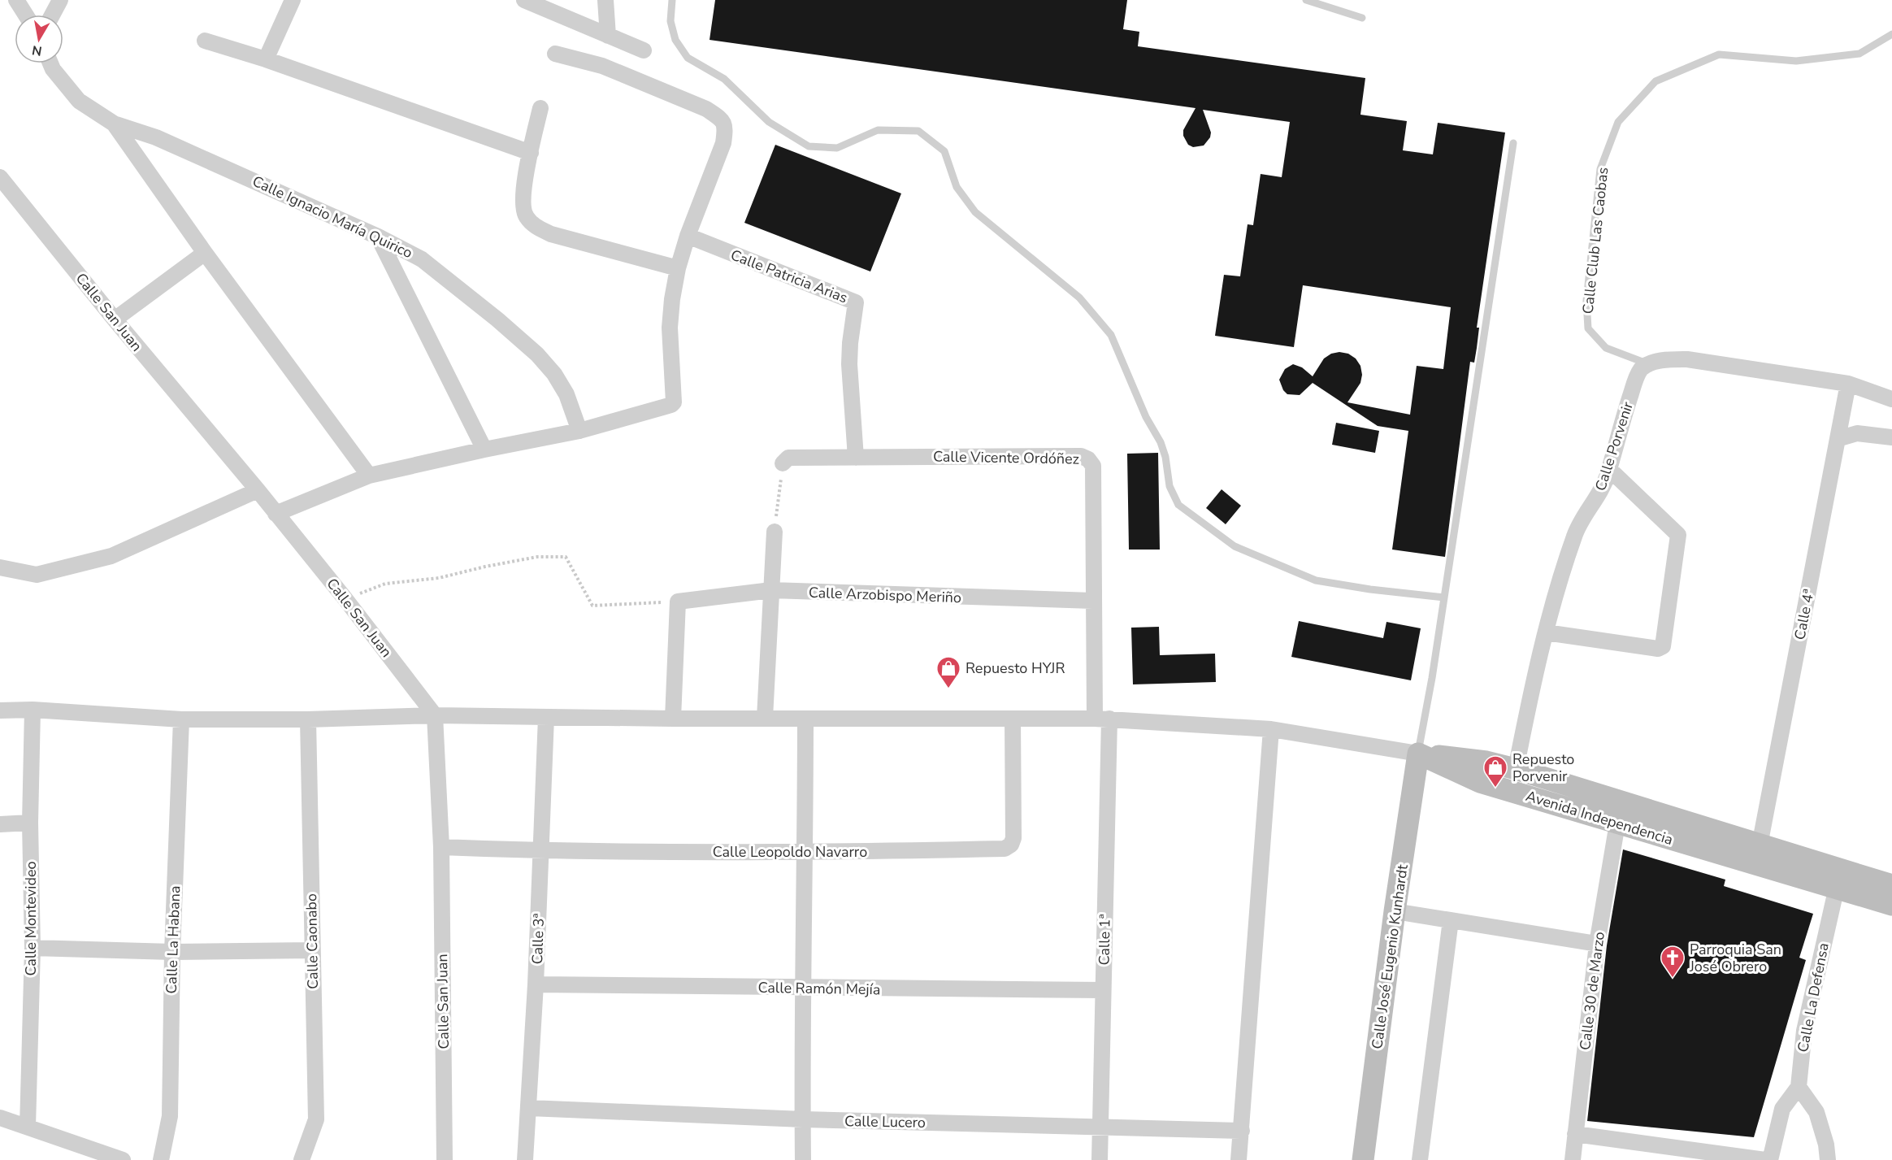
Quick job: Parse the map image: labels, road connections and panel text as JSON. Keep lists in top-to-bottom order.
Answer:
{
  "streets": {
    "street": [
      "Calle Ignacio María Quirico",
      "Calle Patricia Arias",
      "Calle San Juan",
      "Calle Porvenir",
      "Calle Vicente Ordóñez",
      "Calle Arzobispo Meriño",
      "Calle 4ª",
      "Avenida Independencia",
      "Calle Leopoldo Navarro",
      "Calle Montevideo",
      "Calle 3ª",
      "Calle La Habana",
      "Calle 1ª",
      "Calle Caonabo",
      "Calle José Eugenio Kunhardt",
      "Calle Ramón Mejía",
      "Calle 30 de Marzo",
      "Calle La Defensa",
      "Calle Lucero"
    ],
    "lane": ["Calle Club Las Caobas"]
  },
  "crossings": [
    ["Calle Club Las Caobas", "Calle Porvenir"],
    ["Calle Patricia Arias", "Calle Vicente Ordóñez"],
    ["Calle San Juan", "Calle Leopoldo Navarro"],
    ["Calle Porvenir", "Avenida Independencia"],
    ["Calle Vicente Ordóñez", "Calle Arzobispo Meriño"],
    ["Calle Vicente Ordóñez", "Calle 1ª"],
    ["Calle 4ª", "Avenida Independencia"],
    ["Avenida Independencia", "Calle José Eugenio Kunhardt"],
    ["Avenida Independencia", "Calle 30 de Marzo"],
    ["Avenida Independencia", "Calle La Defensa"],
    ["Calle Leopoldo Navarro", "Calle 3ª"],
    ["Calle 3ª", "Calle Ramón Mejía"],
    ["Calle 3ª", "Calle Lucero"],
    ["Calle 1ª", "Calle Ramón Mejía"],
    ["Calle 1ª", "Calle Lucero"]
  ],
  "places": {
    "shop": ["Repuesto HYJR", "Repuesto Porvenir"],
    "church": ["Parroquia San José Obrero"]
  },
  "north": "bottom"
}
